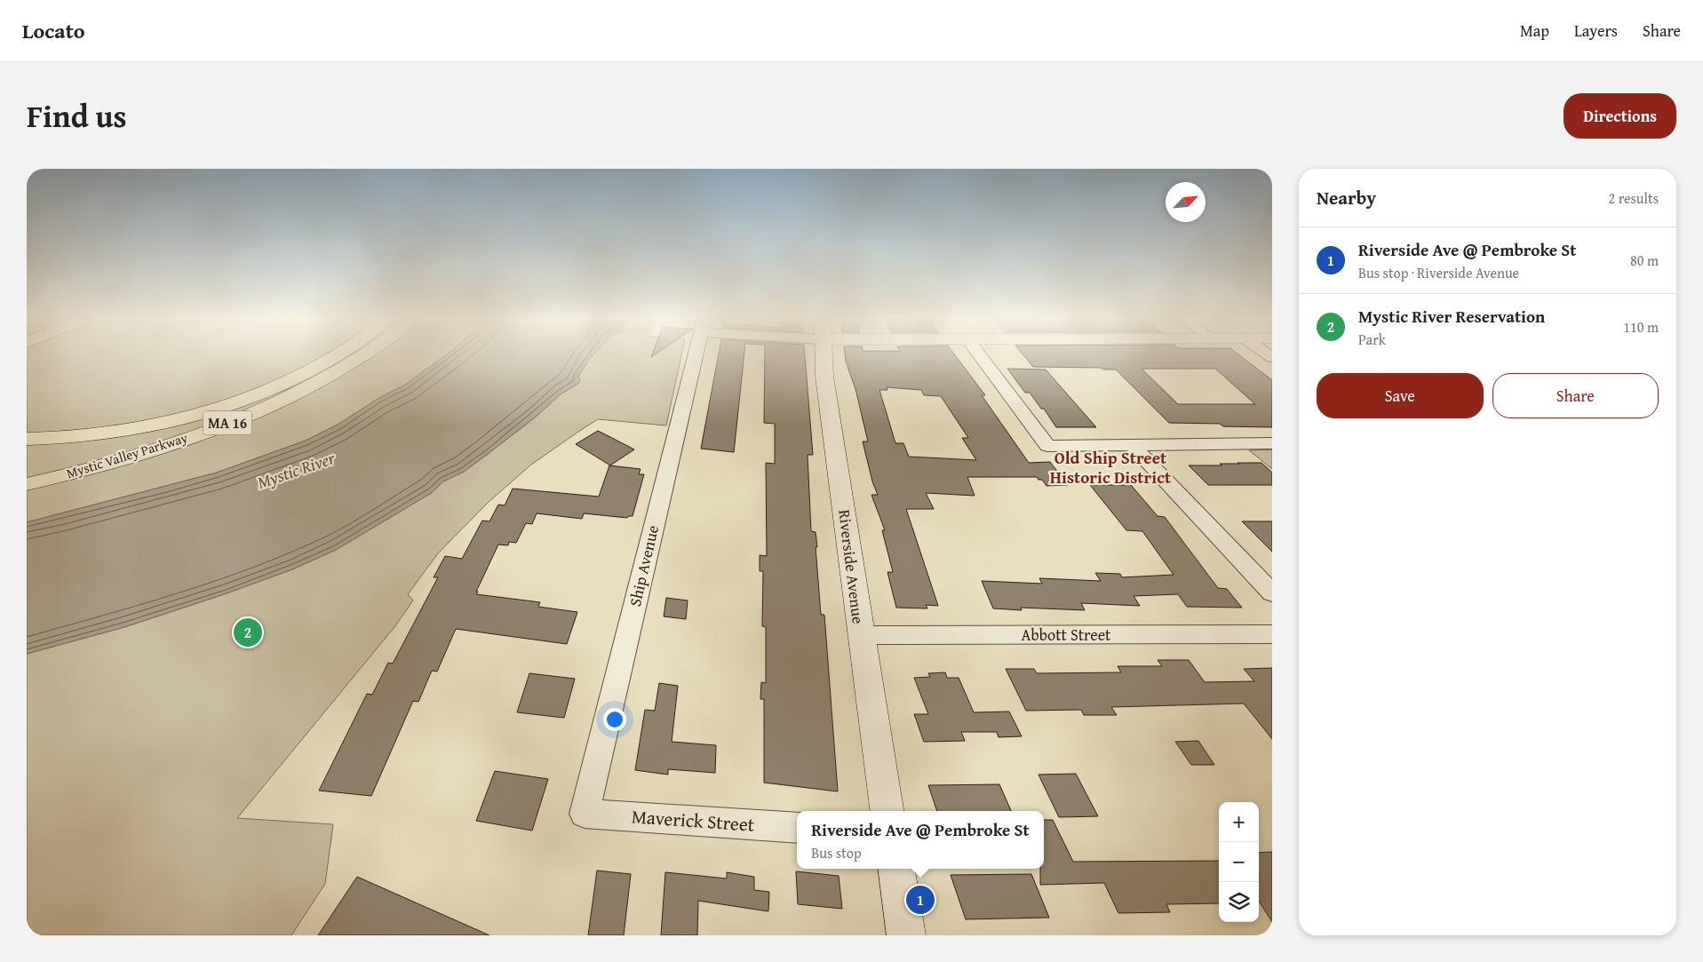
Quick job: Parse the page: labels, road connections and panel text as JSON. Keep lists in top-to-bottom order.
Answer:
{
  "streets": {
    "main road": ["MA 16", "Mystic Valley Parkway", "Riverside Avenue"],
    "street": ["Ship Avenue", "Abbott Street", "Maverick Street"]
  },
  "crossings": [
    ["Ship Avenue", "Maverick Street"],
    ["Riverside Avenue", "Abbott Street"]
  ],
  "districts": ["Old Ship Street Historic District"],
  "water": ["Mystic River"],
  "north": "top right",
  "page": {
    "header": "Locato",
    "nav": ["Map", "Layers", "Share"],
    "title": "Find us",
    "buttons": [
      "Directions",
      ["Save", "Share"]
    ],
    "heading": ["Nearby", "2 results"],
    "list": [
      {
        "mark": "1",
        "name": "Riverside Ave @ Pembroke St",
        "note": "Bus stop · Riverside Avenue",
        "value": "80 m"
      },
      {
        "mark": "2",
        "name": "Mystic River Reservation",
        "note": "Park",
        "value": "110 m"
      }
    ],
    "pins": ["2", "1"],
    "map_buttons": ["+", "−"],
    "popup": ["Riverside Ave @ Pembroke St", "Bus stop"]
  }
}
